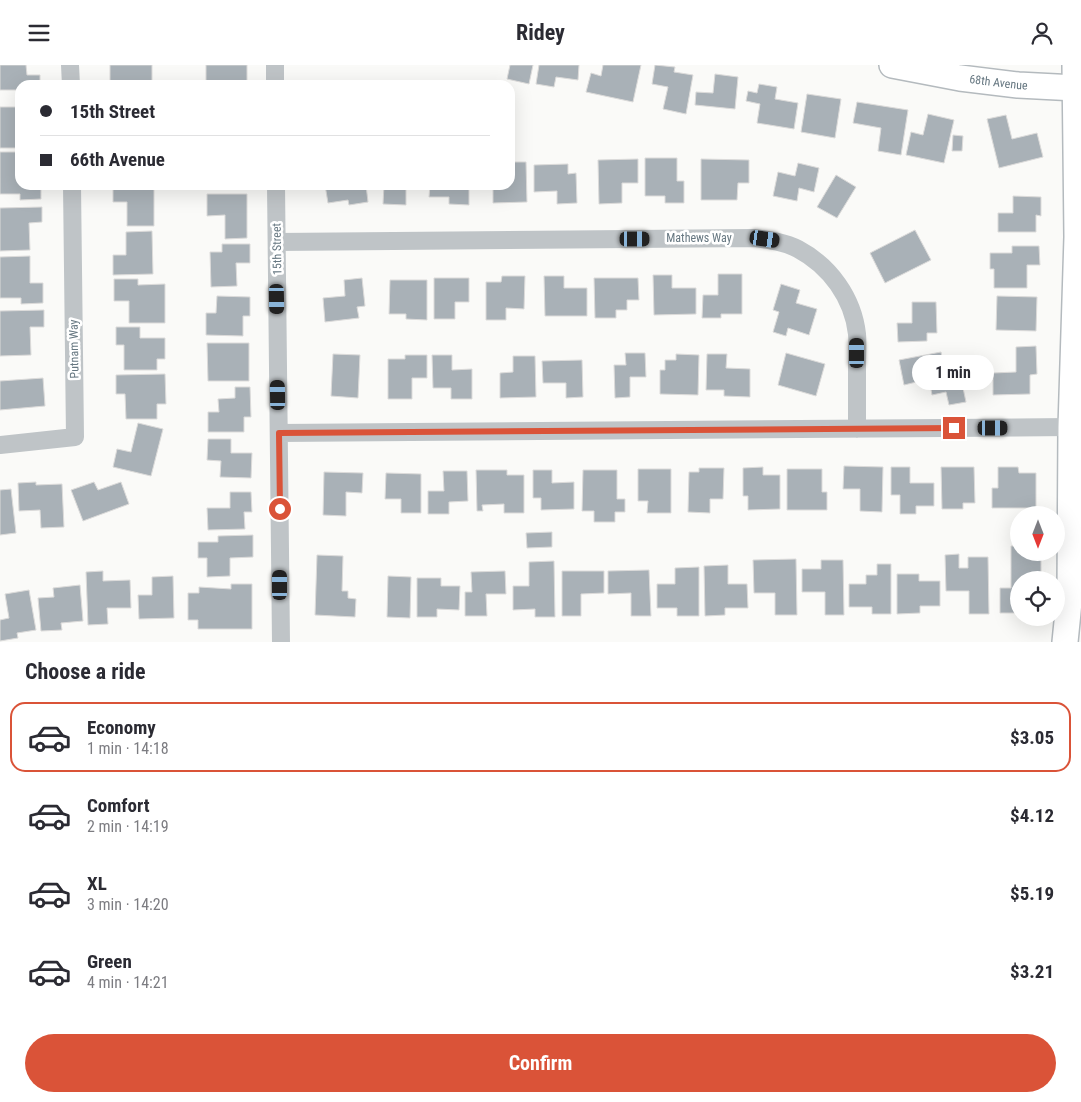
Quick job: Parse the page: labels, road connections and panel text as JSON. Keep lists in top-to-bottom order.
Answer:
{
  "streets": {
    "street": [
      "68th Avenue",
      "Mathews Way",
      "15th Street",
      "Putnam Way"
    ]
  },
  "crossings": [
    ["Mathews Way", "15th Street"]
  ],
  "north": "bottom",
  "page": {
    "header": "Ridey",
    "banner": ["15th Street", "66th Avenue"],
    "bubble": "1 min",
    "heading": "Choose a ride",
    "list": [
      {
        "name": "Economy",
        "note": "1 min · 14:18",
        "value": "$3.05"
      },
      {
        "name": "Comfort",
        "note": "2 min · 14:19",
        "value": "$4.12"
      },
      {
        "name": "XL",
        "note": "3 min · 14:20",
        "value": "$5.19"
      },
      {
        "name": "Green",
        "note": "4 min · 14:21",
        "value": "$3.21"
      }
    ],
    "buttons": "Confirm"
  }
}
